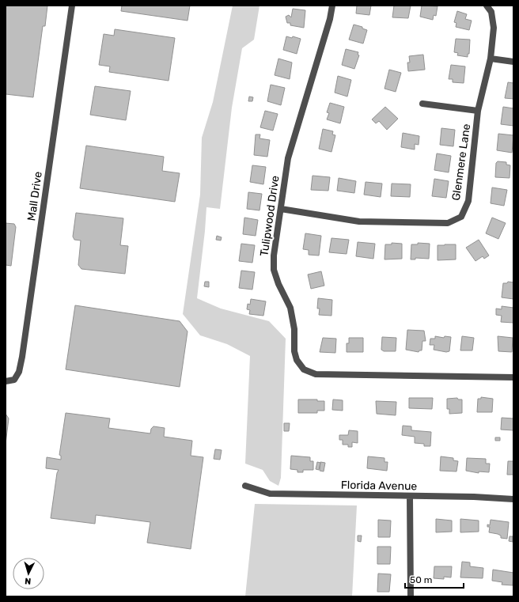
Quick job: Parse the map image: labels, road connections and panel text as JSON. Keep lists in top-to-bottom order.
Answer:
{
  "streets": {
    "street": [
      "Glenmere Lane",
      "Mall Drive",
      "Tulipwood Drive",
      "Florida Avenue"
    ]
  },
  "crossings": [
    ["Glenmere Lane", "Tulipwood Drive"]
  ],
  "scale_bar": "50 m",
  "north": "bottom"
}
